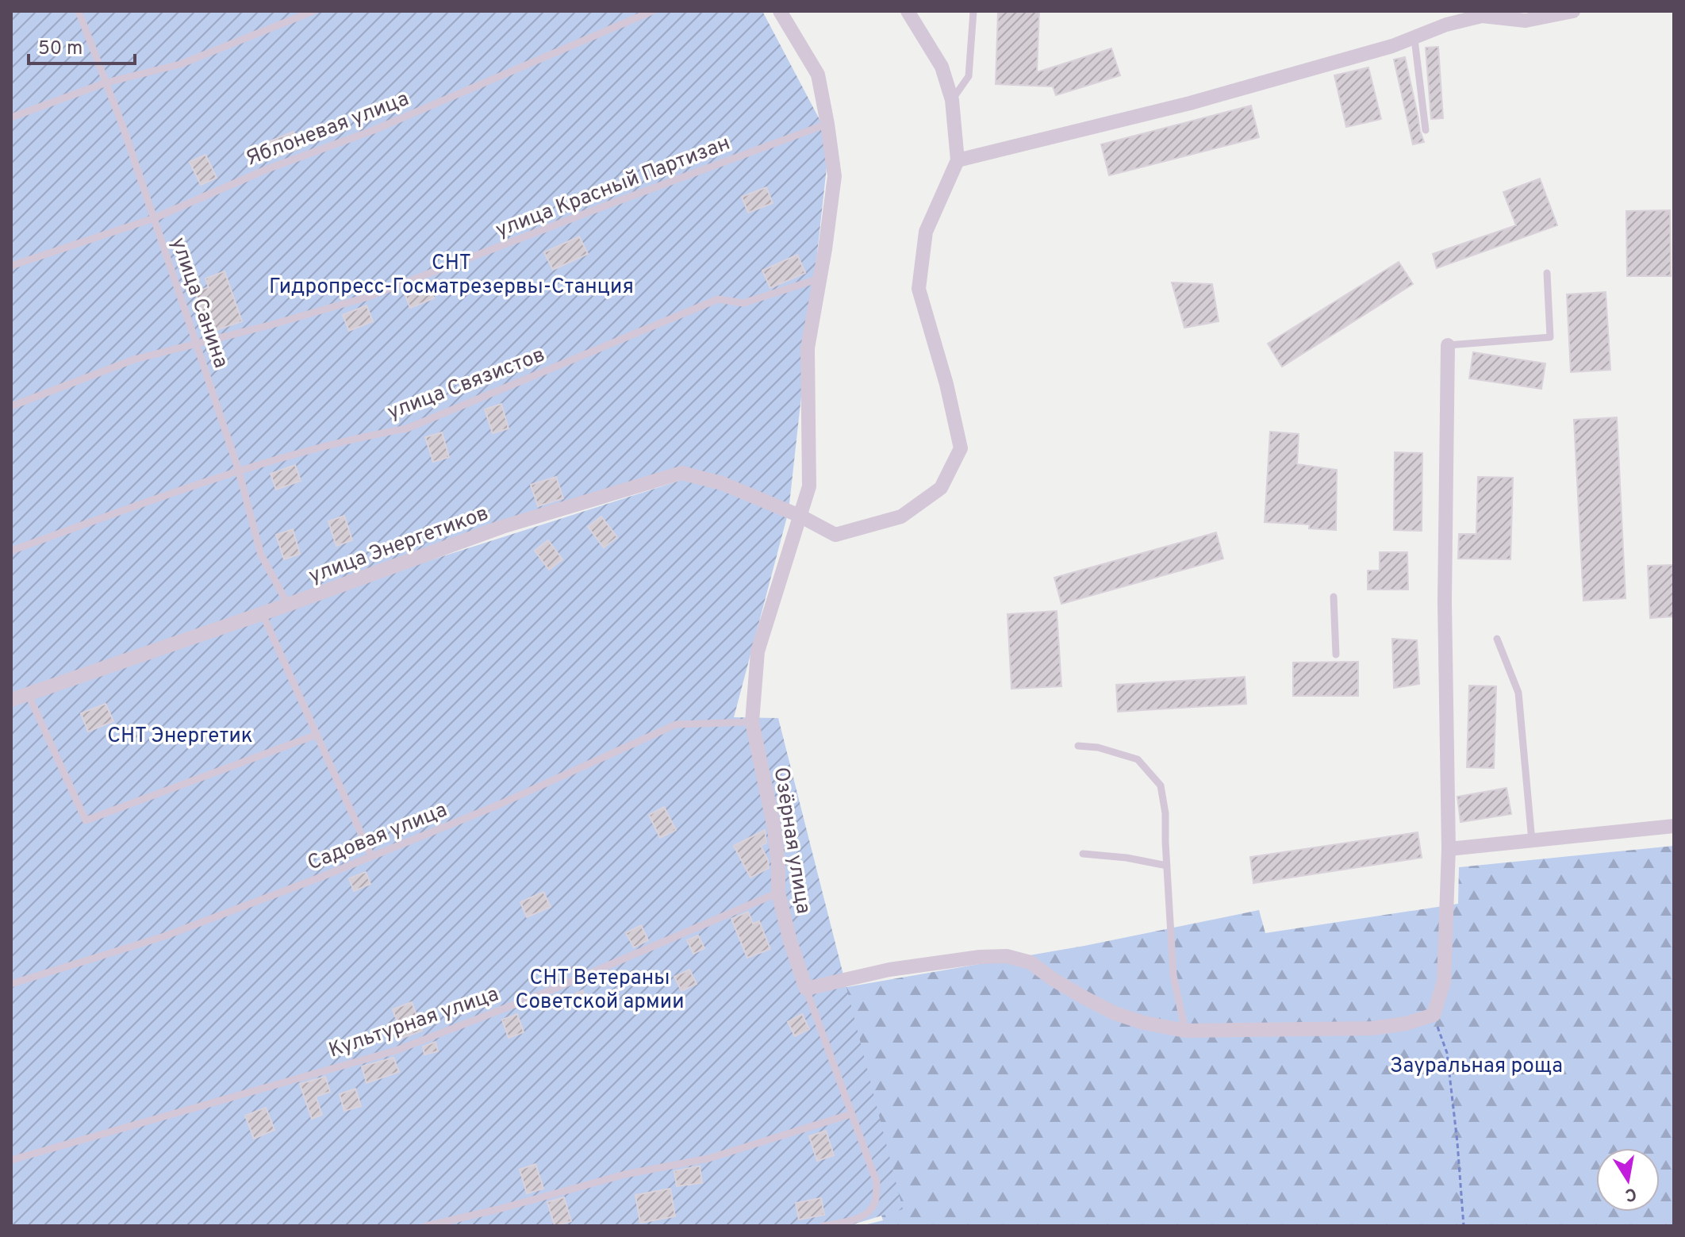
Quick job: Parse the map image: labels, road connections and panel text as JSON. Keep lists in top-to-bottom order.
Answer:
{
  "streets": {
    "street": ["улица Энергетиков", "Озёрная улица"],
    "lane": [
      "Яблоневая улица",
      "улица Красный Партизан",
      "улица Санина",
      "улица Связистов",
      "Садовая улица",
      "Культурная улица"
    ]
  },
  "crossings": [
    ["Яблоневая улица", "улица Санина"],
    ["улица Красный Партизан", "улица Санина"],
    ["улица Красный Партизан", "Озёрная улица"],
    ["улица Санина", "улица Связистов"],
    ["улица Санина", "улица Энергетиков"],
    ["улица Связистов", "Озёрная улица"],
    ["улица Энергетиков", "Озёрная улица"],
    ["Садовая улица", "Озёрная улица"],
    ["Озёрная улица", "Культурная улица"]
  ],
  "parks": [
    "СНТ Гидропресс-Госматрезервы-Станция",
    "СНТ Энергетик",
    "СНТ Ветераны Советской армии",
    "Зауральная роща"
  ],
  "scale_bar": "50 m",
  "north": "bottom"
}
